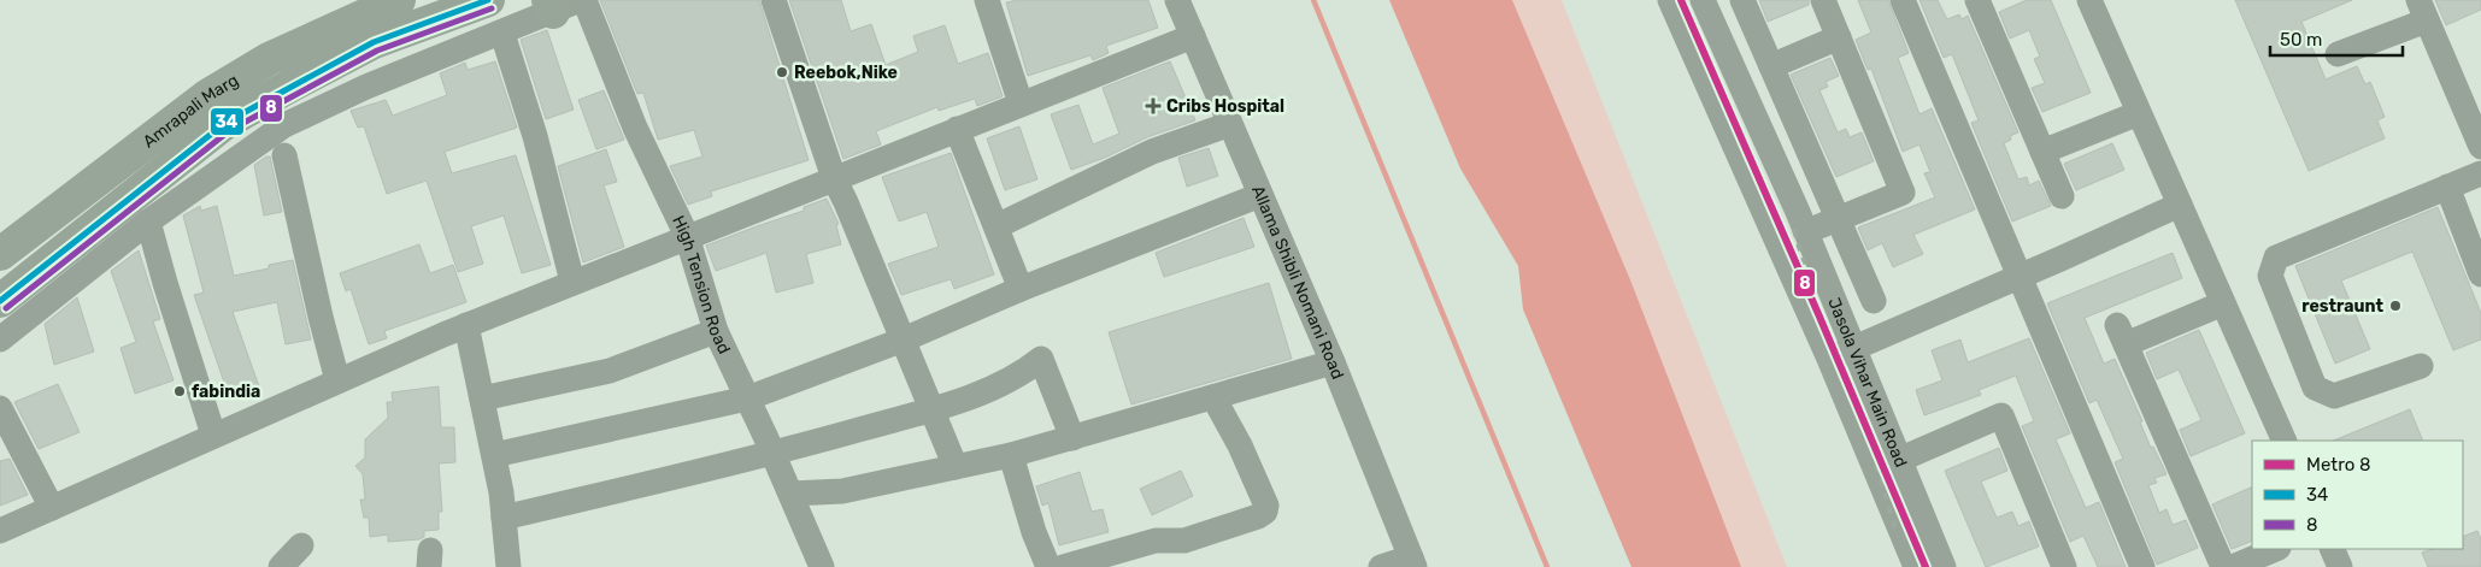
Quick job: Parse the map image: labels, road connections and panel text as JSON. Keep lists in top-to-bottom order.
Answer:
{
  "streets": {
    "main road": ["Amrapali Marg"],
    "street": ["Allama Shibli Nomani Road", "High Tension Road", "Jasola Vihar Main Road"]
  },
  "places": {
    "other": ["Reebok,Nike", "restraunt", "fabindia"],
    "health": ["Cribs Hospital"]
  },
  "lines": ["metro line 8", "transit line 34", "transit line 8"],
  "legend": ["Metro 8", "34", "8"],
  "scale_bar": "50 m"
}
